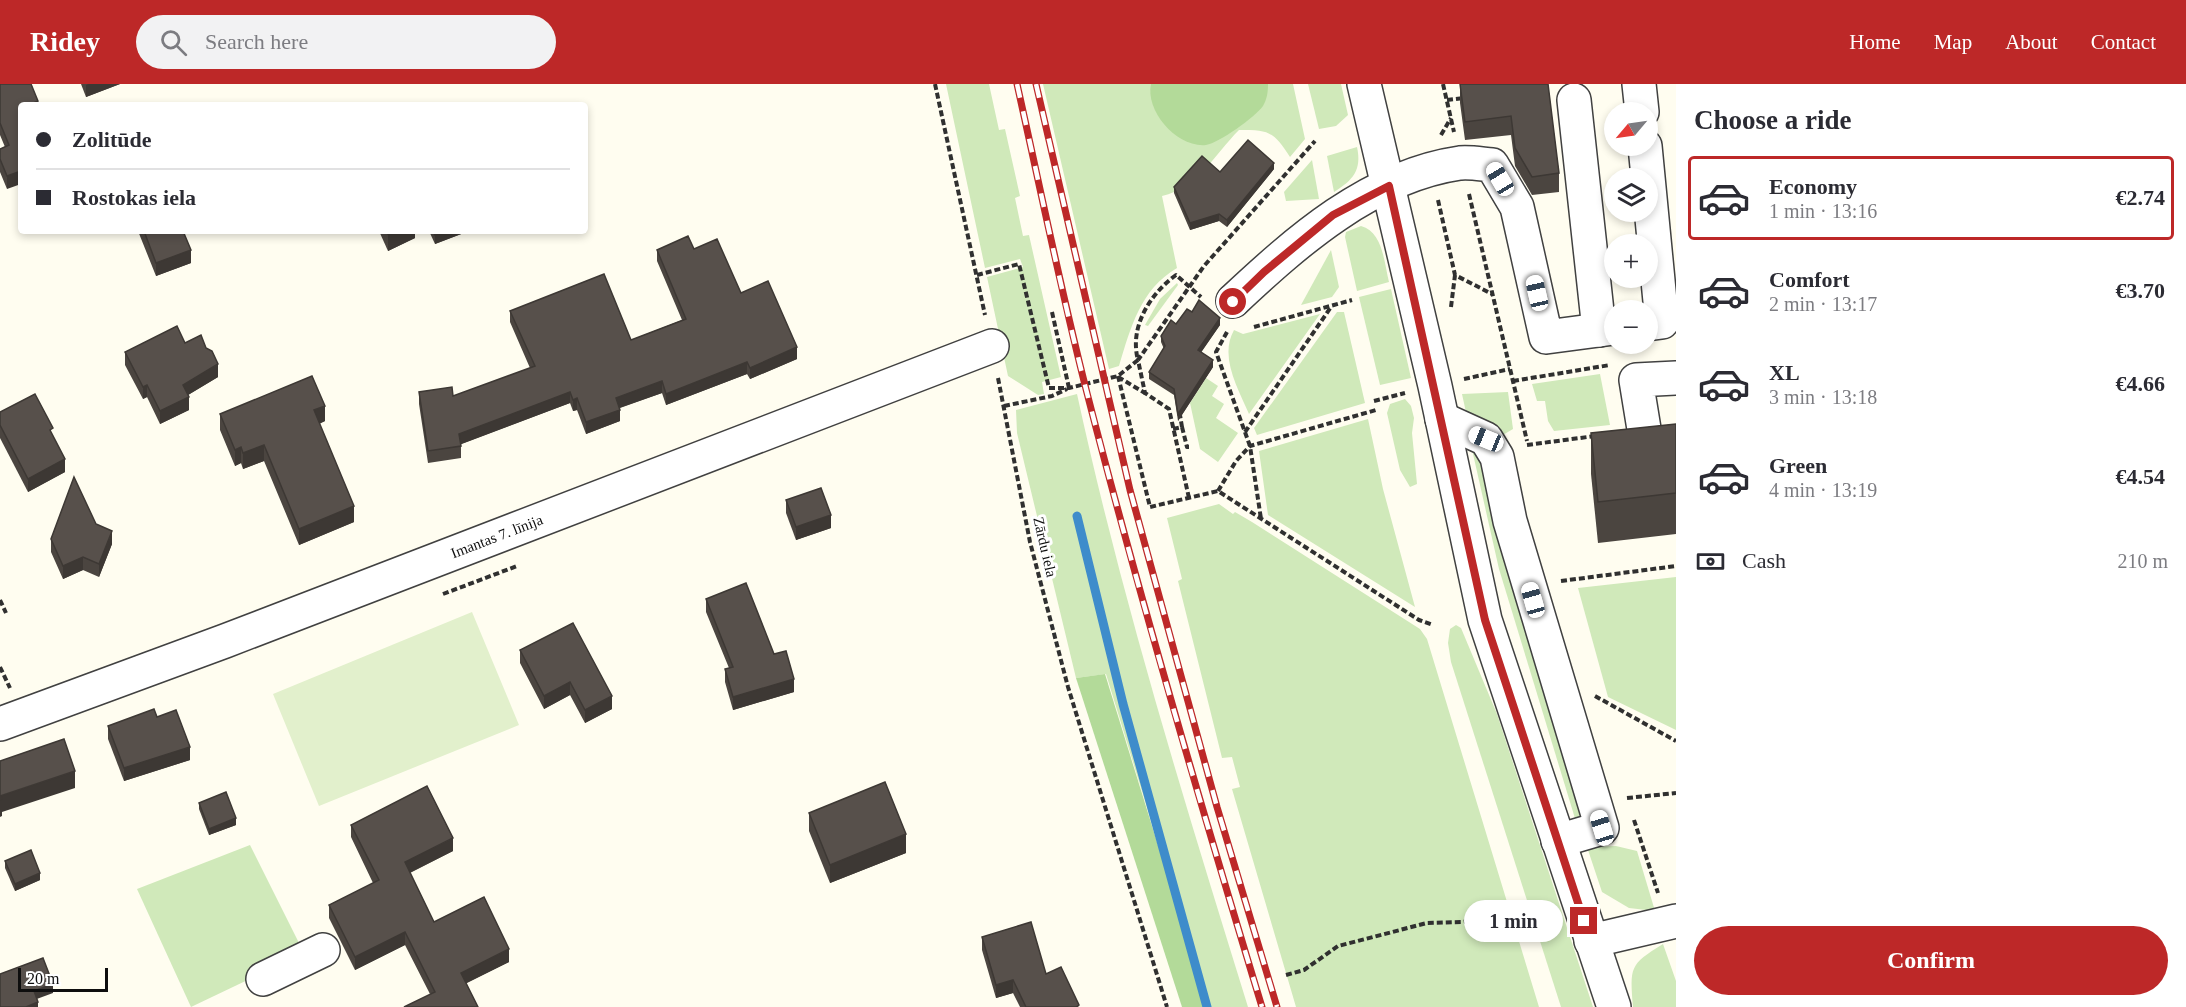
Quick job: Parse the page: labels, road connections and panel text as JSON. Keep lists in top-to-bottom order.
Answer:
{
  "streets": {
    "street": ["Imantas 7. līnija"],
    "path": ["Zārdu iela"]
  },
  "crossings": [
    ["Imantas 7. līnija", "Zārdu iela"]
  ],
  "scale_bar": "20 m",
  "north": "bottom left",
  "page": {
    "header": "Ridey",
    "search": "Search here",
    "nav": [
      "Home",
      "Map",
      "About",
      "Contact"
    ],
    "heading": "Choose a ride",
    "map_buttons": ["+", "−"],
    "banner": ["Zolitūde", "Rostokas iela"],
    "list": [
      {
        "name": "Economy",
        "note": "1 min · 13:16",
        "value": "€2.74"
      },
      {
        "name": "Comfort",
        "note": "2 min · 13:17",
        "value": "€3.70"
      },
      {
        "name": "XL",
        "note": "3 min · 13:18",
        "value": "€4.66"
      },
      {
        "name": "Green",
        "note": "4 min · 13:19",
        "value": "€4.54"
      }
    ],
    "pay": ["Cash", "210 m"],
    "bubble": "1 min",
    "buttons": "Confirm",
    "scale": "20 m"
  }
}
